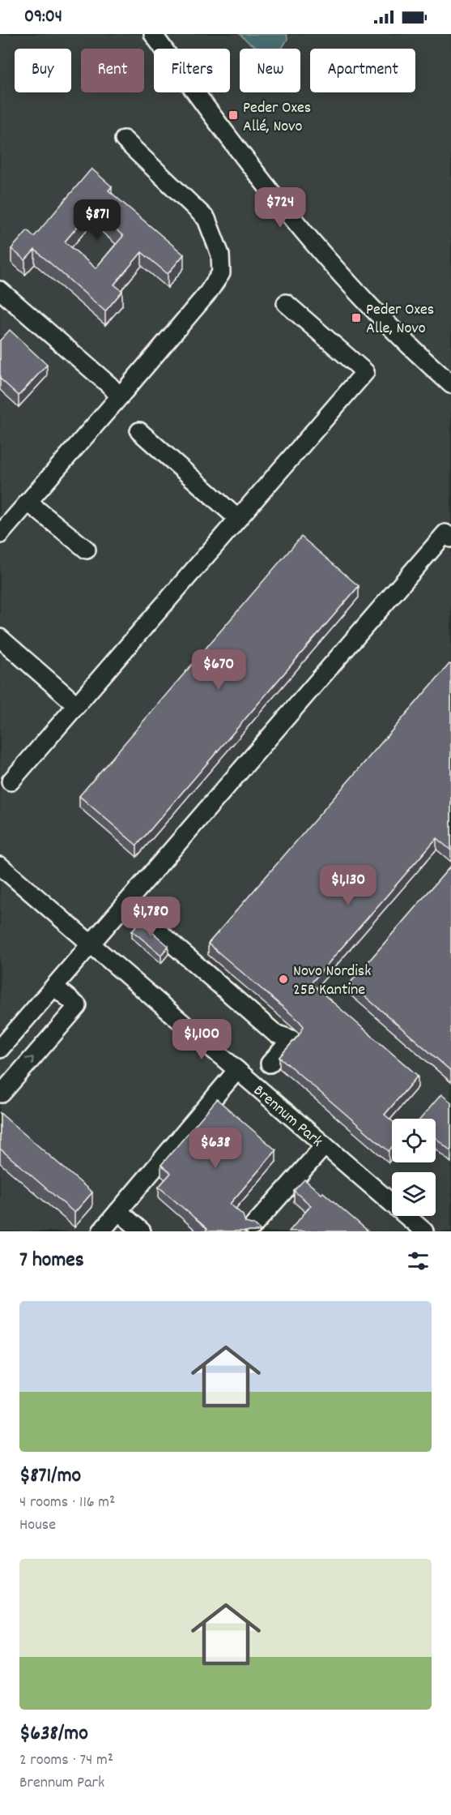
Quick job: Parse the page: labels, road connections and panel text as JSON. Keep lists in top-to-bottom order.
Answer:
{
  "streets": {
    "street": ["Brennum Park"]
  },
  "places": {
    "transit": ["Peder Oxes Allé, Novo", "Peder Oxes Alle, Novo"],
    "other": ["Novo Nordisk 25B Kantine"]
  },
  "page": {
    "status": "09:04",
    "chip": [
      "Buy",
      "Rent",
      "Filters",
      "New",
      "Apartment"
    ],
    "price": [
      "$724",
      "$871",
      "$670",
      "$1,130",
      "$1,780",
      "$1,100",
      "$638"
    ],
    "heading": "7 homes",
    "list": [
      {
        "name": "$871/mo",
        "note": "4 rooms · 116 m² · House"
      },
      {
        "name": "$638/mo",
        "note": "2 rooms · 74 m² · Brennum Park"
      }
    ]
  }
}
